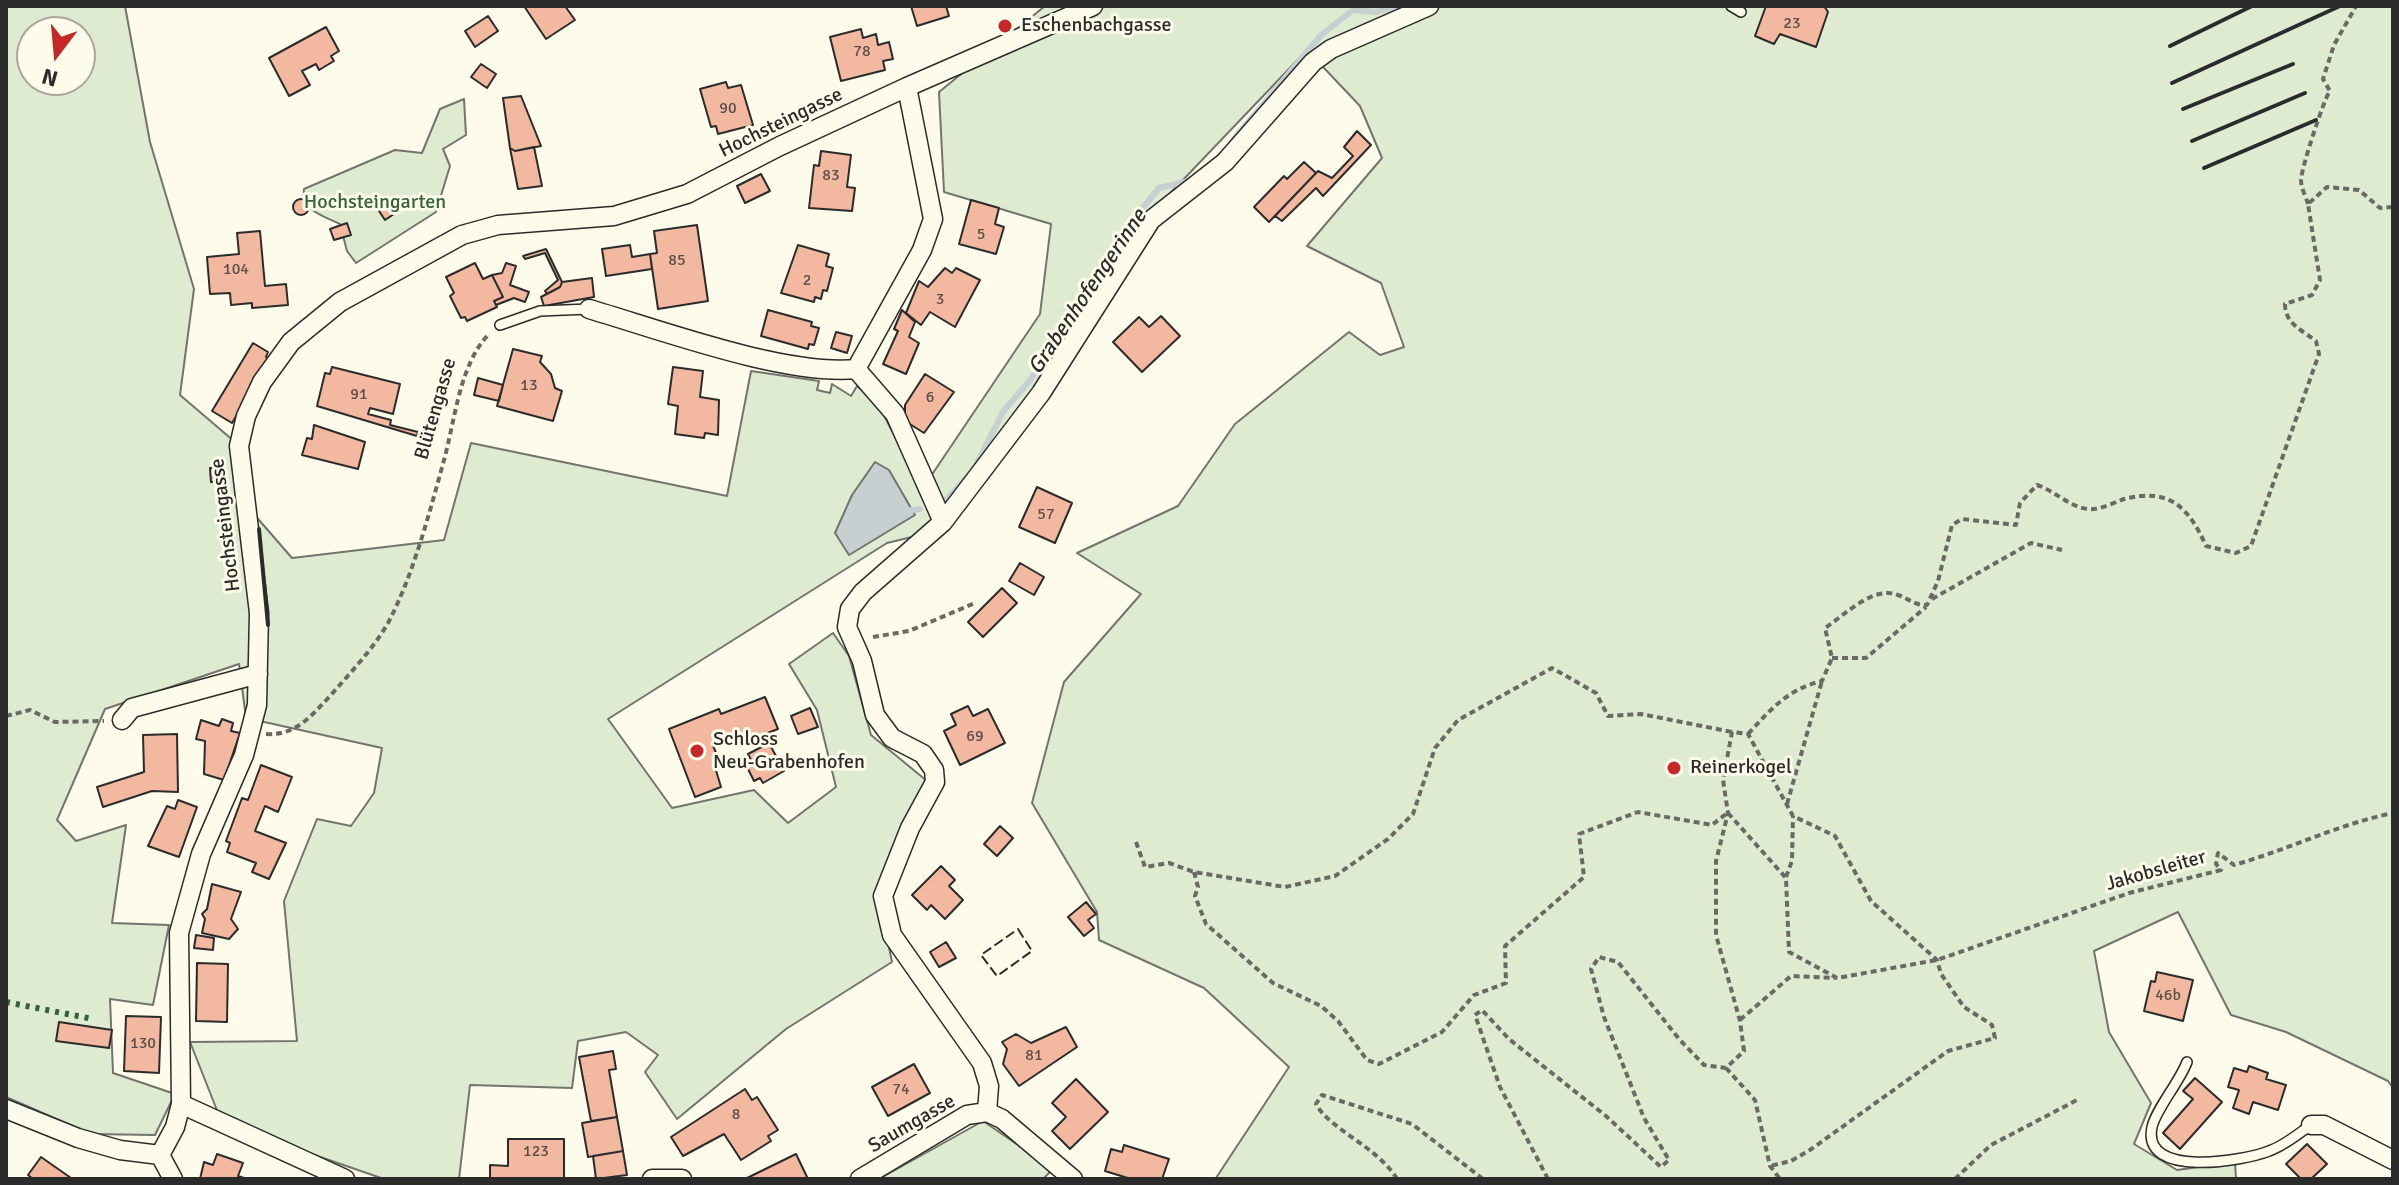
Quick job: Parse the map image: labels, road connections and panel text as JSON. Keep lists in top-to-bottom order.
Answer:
{
  "streets": {
    "street": ["Hochsteingasse", "Saumgasse"],
    "path": ["Blütengasse", "Jakobsleiter"]
  },
  "crossings": [
    ["Hochsteingasse", "Blütengasse"]
  ],
  "water": ["Grabenhofengerinne"],
  "parks": ["Hochsteingarten"],
  "places": ["Eschenbachgasse", "Schloss Neu-Grabenhofen", "Reinerkogel"],
  "house_numbers": [
    "23",
    "78",
    "90",
    "83",
    "5",
    "85",
    "104",
    "2",
    "3",
    "13",
    "91",
    "6",
    "57",
    "69",
    "46b",
    "130",
    "81",
    "74",
    "8",
    "123"
  ],
  "north": "bottom"
}
